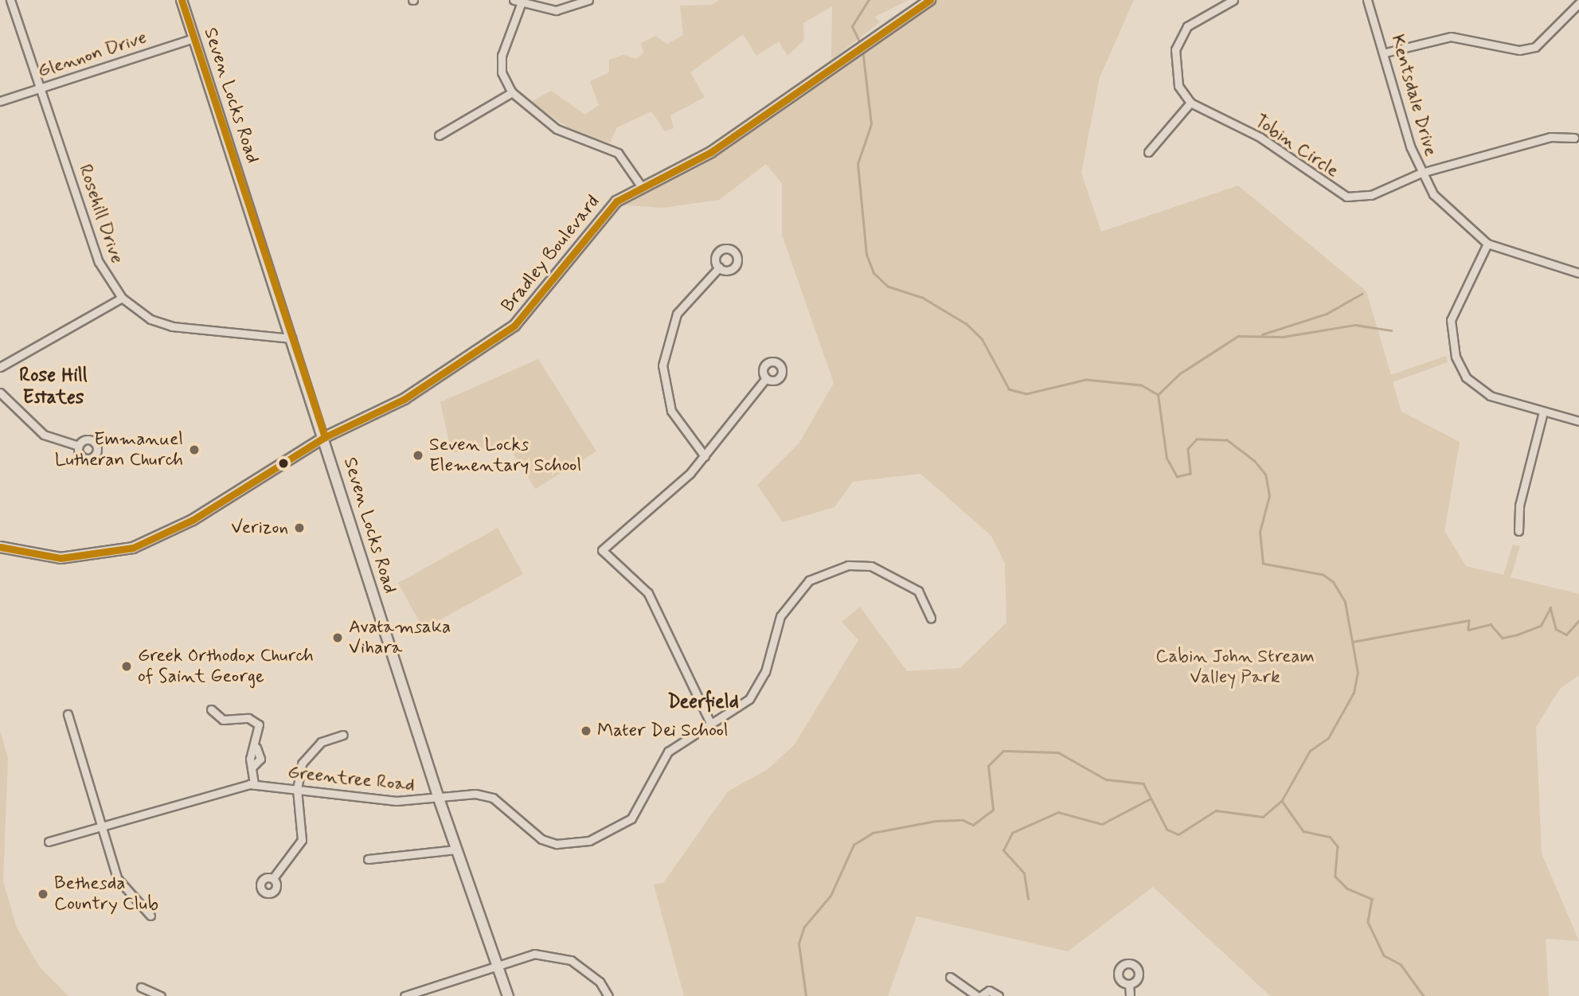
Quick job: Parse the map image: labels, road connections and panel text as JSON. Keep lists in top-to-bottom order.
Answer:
{
  "streets": {
    "main road": ["Seven Locks Road", "Bradley Boulevard"],
    "street": [
      "Glennon Drive",
      "Kentsdale Drive",
      "Tobin Circle",
      "Rosehill Drive",
      "Greentree Road"
    ]
  },
  "crossings": [
    ["Glennon Drive", "Seven Locks Road"],
    ["Glennon Drive", "Rosehill Drive"],
    ["Seven Locks Road", "Rosehill Drive"],
    ["Seven Locks Road", "Bradley Boulevard"],
    ["Seven Locks Road", "Greentree Road"],
    ["Kentsdale Drive", "Tobin Circle"]
  ],
  "districts": ["Rose Hill Estates", "Deerfield"],
  "parks": ["Cabin John Stream Valley Park"],
  "places": [
    "Emmanuel Lutheran Church",
    "Seven Locks Elementary School",
    "Verizon",
    "Avatamsaka Vihara",
    "Greek Orthodox Church of Saint George",
    "Mater Dei School",
    "Bethesda Country Club"
  ]
}
